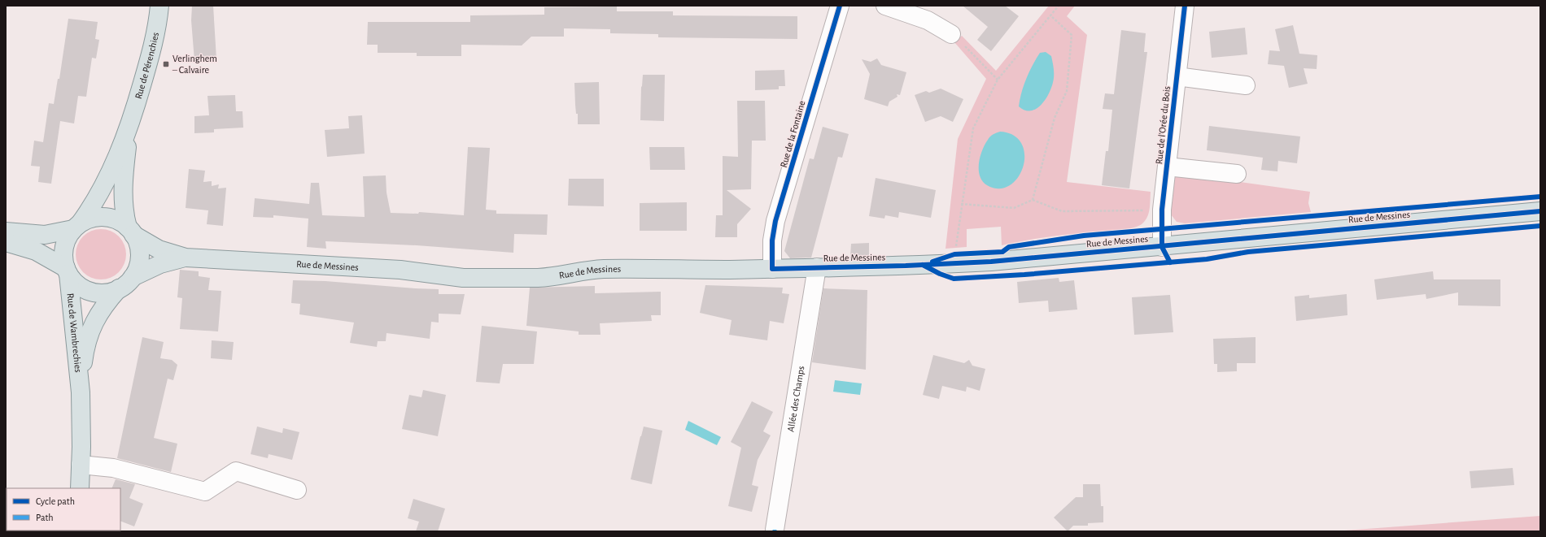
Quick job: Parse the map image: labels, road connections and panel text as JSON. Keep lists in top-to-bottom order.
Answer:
{
  "streets": {
    "main road": ["Rue de Pérenchies", "Rue de Messines", "Rue de Wambrechies"],
    "street": ["Rue de l'Orée du Bois", "Rue de la Fontaine", "Allée des Champs"]
  },
  "crossings": [
    ["Rue de Pérenchies", "Rue de Messines"],
    ["Rue de Pérenchies", "Rue de Wambrechies"],
    ["Rue de l'Orée du Bois", "Rue de Messines"],
    ["Rue de la Fontaine", "Rue de Messines"],
    ["Rue de Messines", "Rue de Wambrechies"],
    ["Rue de Messines", "Allée des Champs"]
  ],
  "places": {
    "transit": ["Verlinghem – Calvaire"]
  },
  "legend": ["Cycle path", "Path"]
}
